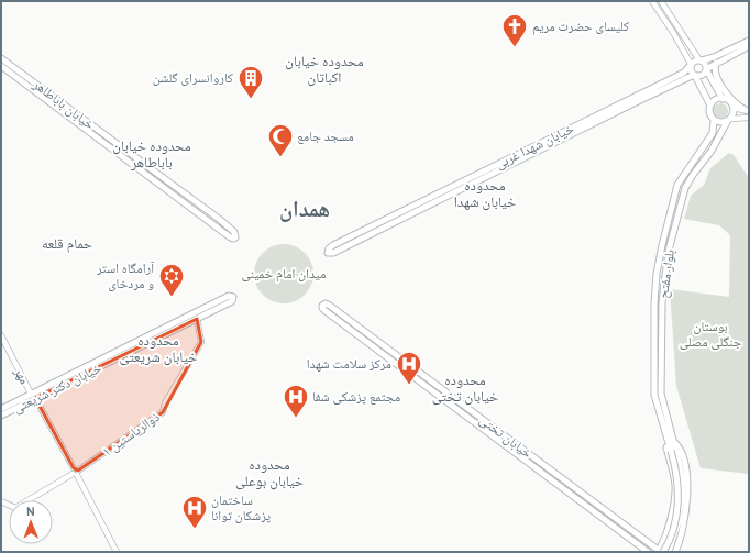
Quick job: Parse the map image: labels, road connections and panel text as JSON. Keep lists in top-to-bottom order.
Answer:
{
  "streets": {
    "main road": [
      "خیابان باباطاهر",
      "خیابان شهدا غربی",
      "بلوار مفتح",
      "خیابان دکتر شریعتی",
      "خیابان تختی"
    ],
    "street": ["مهر", "ذوالریاستین ۱"]
  },
  "crossings": [
    ["مهر", "خیابان دکتر شریعتی"],
    ["مهر", "ذوالریاستین ۱"],
    ["خیابان دکتر شریعتی", "ذوالریاستین ۱"]
  ],
  "districts": [
    "محدوده خیابان اکباتان",
    "محدوده خیابان باباطاهر",
    "محدوده خیابان شهدا",
    "همدان",
    "حمام قلعه",
    "محدوده خیابان شریعتی",
    "محدوده خیابان تختی",
    "محدوده خیابان بوعلی"
  ],
  "parks": ["میدان امام خمینی", "بوستان جنگلی مصلی"],
  "places": {
    "church": ["کلیسای حضرت مریم"],
    "building": ["کاروانسرای گلشن"],
    "mosque": ["مسجد جامع"],
    "synagogue": ["آرامگاه استر و مردخای"],
    "hospital": ["مرکز سلامت شهدا", "مجتمع پزشکی شفا", "ساختمان پزشکان توانا"]
  },
  "north": "top"
}
